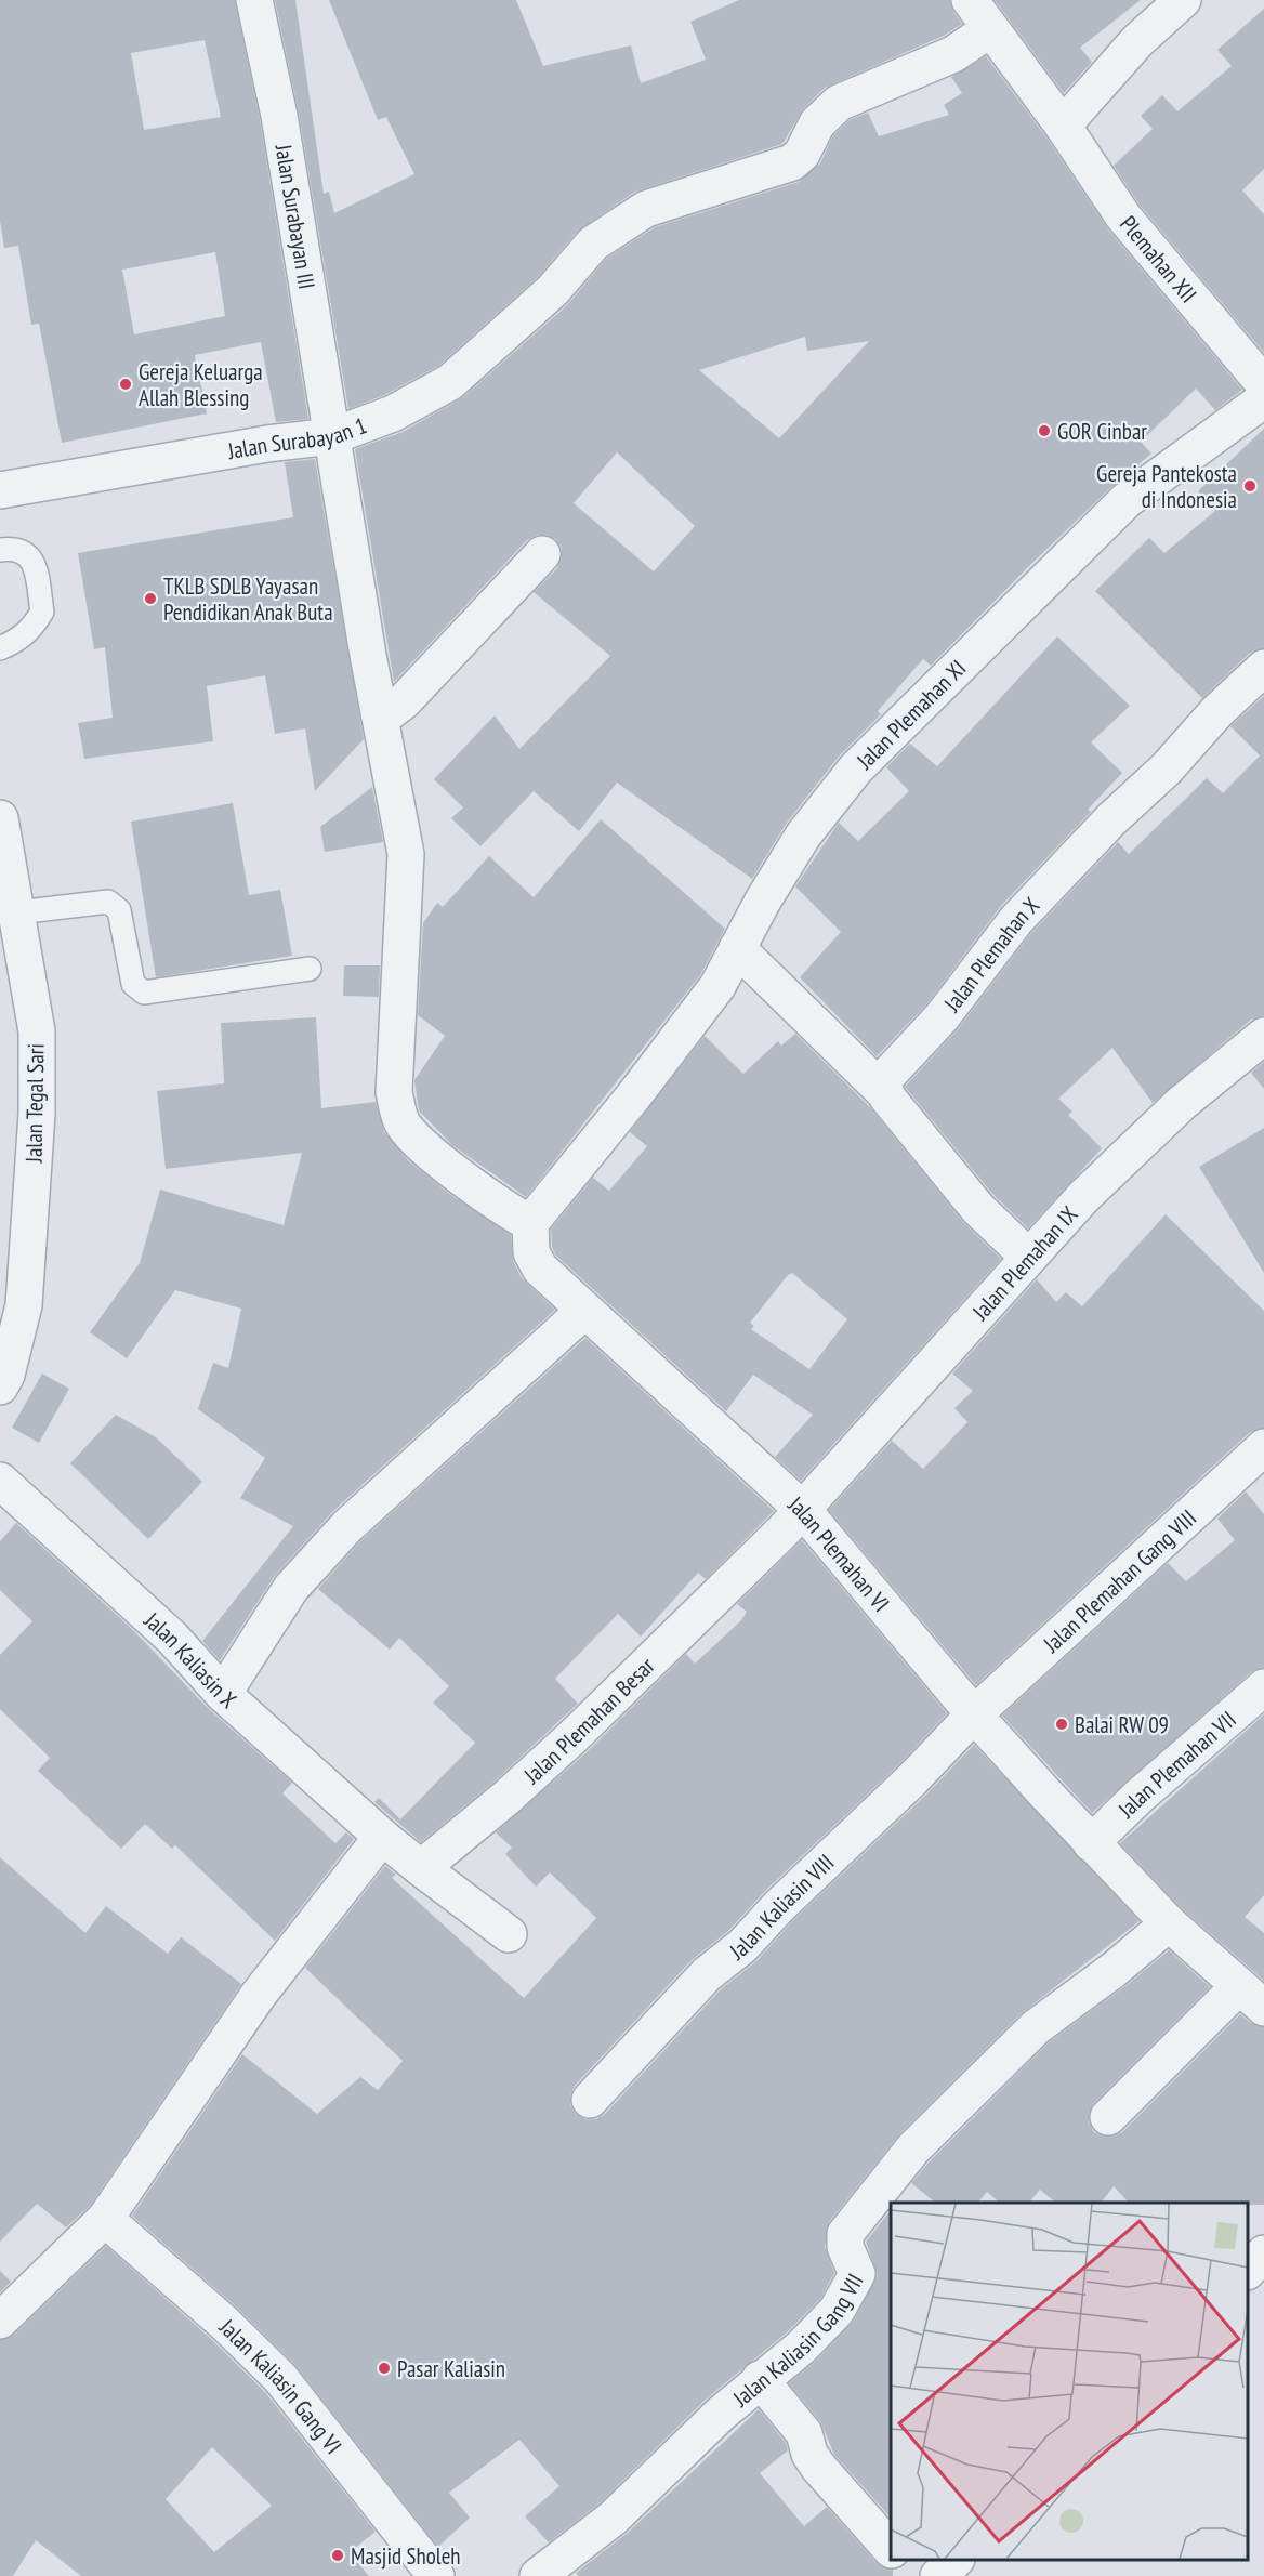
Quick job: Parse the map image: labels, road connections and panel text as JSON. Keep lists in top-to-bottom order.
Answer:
{
  "streets": {
    "street": [
      "Jalan Surabayan III",
      "Plemahan XII",
      "Jalan Surabayan 1",
      "Jalan Plemahan XI",
      "Jalan Plemahan X",
      "Jalan Tegal Sari",
      "Jalan Plemahan IX",
      "Jalan Plemahan VI",
      "Jalan Plemahan Gang VIII",
      "Jalan Kaliasin X",
      "Jalan Plemahan Besar",
      "Jalan Plemahan VII",
      "Jalan Kaliasin VIII",
      "Jalan Kaliasin Gang VII",
      "Jalan Kaliasin Gang VI"
    ]
  },
  "crossings": [
    ["Jalan Surabayan III", "Jalan Surabayan 1"],
    ["Jalan Surabayan III", "Jalan Plemahan XI"],
    ["Jalan Surabayan III", "Jalan Plemahan VI"],
    ["Plemahan XII", "Jalan Surabayan 1"],
    ["Jalan Plemahan XI", "Jalan Plemahan VI"],
    ["Jalan Plemahan IX", "Jalan Plemahan VI"],
    ["Jalan Plemahan IX", "Jalan Plemahan Besar"],
    ["Jalan Plemahan VI", "Jalan Plemahan Gang VIII"],
    ["Jalan Plemahan VI", "Jalan Plemahan Besar"],
    ["Jalan Plemahan VI", "Jalan Plemahan VII"],
    ["Jalan Plemahan VI", "Jalan Kaliasin VIII"],
    ["Jalan Plemahan VI", "Jalan Kaliasin Gang VII"],
    ["Jalan Plemahan Gang VIII", "Jalan Kaliasin VIII"]
  ],
  "places": [
    "Gereja Keluarga Allah Blessing",
    "GOR Cinbar",
    "Gereja Pantekosta di Indonesia",
    "TKLB SDLB Yayasan Pendidikan Anak Buta",
    "Balai RW 09",
    "Pasar Kaliasin",
    "Masjid Sholeh"
  ]
}
